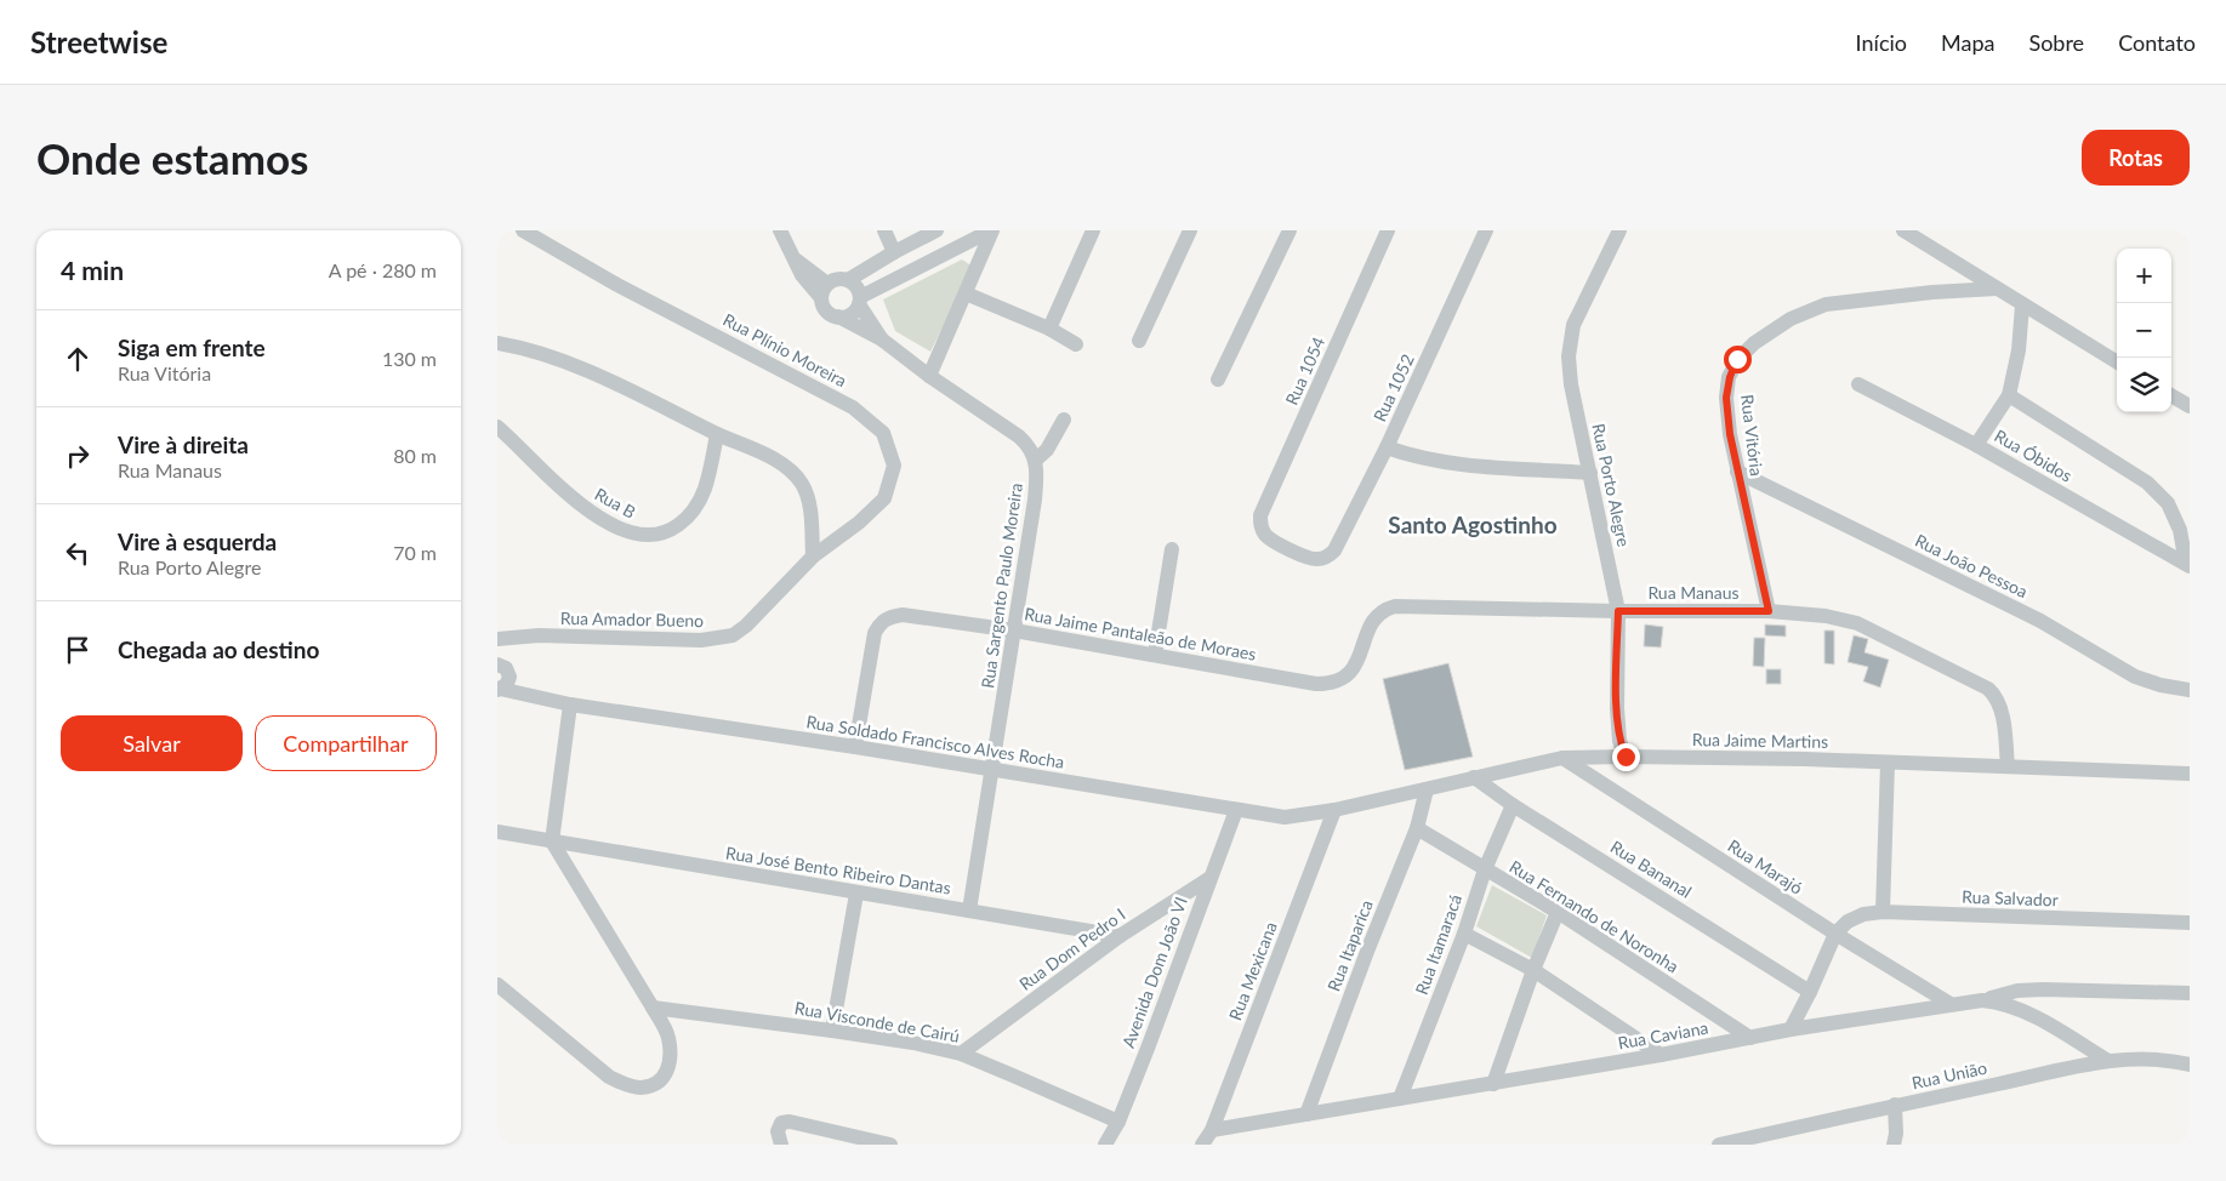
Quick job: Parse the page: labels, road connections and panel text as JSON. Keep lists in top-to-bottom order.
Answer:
{
  "streets": {
    "street": [
      "Rua Plínio Moreira",
      "Rua 1054",
      "Rua 1052",
      "Rua Vitória",
      "Rua Óbidos",
      "Rua Porto Alegre",
      "Rua B",
      "Rua João Pessoa",
      "Rua Sargento Paulo Moreira",
      "Rua Manaus",
      "Rua Amador Bueno",
      "Rua Jaime Pantaleão de Moraes",
      "Rua Jaime Martins",
      "Rua Soldado Francisco Alves Rocha",
      "Rua Marajó",
      "Rua Bananal",
      "Rua José Bento Ribeiro Dantas",
      "Rua Salvador",
      "Rua Fernando de Noronha",
      "Rua Itamaracá",
      "Rua Itaparica",
      "Rua Dom Pedro I",
      "Rua Mexicana",
      "Avenida Dom João VI",
      "Rua Visconde de Cairú",
      "Rua Caviana",
      "Rua União"
    ]
  },
  "crossings": [
    ["Rua Plínio Moreira", "Rua Amador Bueno"],
    ["Rua 1054", "Rua 1052"],
    ["Rua Vitória", "Rua João Pessoa"],
    ["Rua Vitória", "Rua Manaus"],
    ["Rua Porto Alegre", "Rua Manaus"],
    ["Rua Porto Alegre", "Rua Jaime Martins"],
    ["Rua Sargento Paulo Moreira", "Rua Jaime Pantaleão de Moraes"],
    ["Rua Sargento Paulo Moreira", "Rua Soldado Francisco Alves Rocha"],
    ["Rua Sargento Paulo Moreira", "Rua José Bento Ribeiro Dantas"],
    ["Rua Manaus", "Rua Jaime Pantaleão de Moraes"],
    ["Rua Manaus", "Rua Jaime Martins"],
    ["Rua Jaime Pantaleão de Moraes", "Rua Soldado Francisco Alves Rocha"],
    ["Rua Jaime Martins", "Rua Soldado Francisco Alves Rocha"],
    ["Rua Jaime Martins", "Rua Marajó"],
    ["Rua Jaime Martins", "Rua Bananal"],
    ["Rua Jaime Martins", "Rua Itaparica"],
    ["Rua Jaime Martins", "Rua Mexicana"],
    ["Rua Soldado Francisco Alves Rocha", "Rua Mexicana"],
    ["Rua Soldado Francisco Alves Rocha", "Avenida Dom João VI"],
    ["Rua Marajó", "Rua Salvador"],
    ["Rua Marajó", "Rua Caviana"],
    ["Rua Bananal", "Rua Itamaracá"],
    ["Rua José Bento Ribeiro Dantas", "Rua Dom Pedro I"],
    ["Rua Fernando de Noronha", "Rua Itamaracá"],
    ["Rua Fernando de Noronha", "Rua Itaparica"],
    ["Rua Fernando de Noronha", "Rua Caviana"],
    ["Rua Itamaracá", "Rua Caviana"],
    ["Rua Itaparica", "Rua Caviana"],
    ["Rua Dom Pedro I", "Avenida Dom João VI"],
    ["Rua Dom Pedro I", "Rua Visconde de Cairú"],
    ["Rua Mexicana", "Rua Caviana"],
    ["Avenida Dom João VI", "Rua Visconde de Cairú"],
    ["Rua Caviana", "Rua União"]
  ],
  "districts": ["Santo Agostinho"],
  "page": {
    "header": "Streetwise",
    "nav": [
      "Início",
      "Mapa",
      "Sobre",
      "Contato"
    ],
    "buttons": [
      "Rotas",
      ["Salvar", "Compartilhar"]
    ],
    "title": "Onde estamos",
    "heading": ["4 min", "A pé · 280 m"],
    "map_buttons": ["+", "−"],
    "list": [
      ["Siga em frente", "Rua Vitória", "130 m"],
      ["Vire à direita", "Rua Manaus", "80 m"],
      ["Vire à esquerda", "Rua Porto Alegre", "70 m"],
      "Chegada ao destino"
    ]
  }
}
